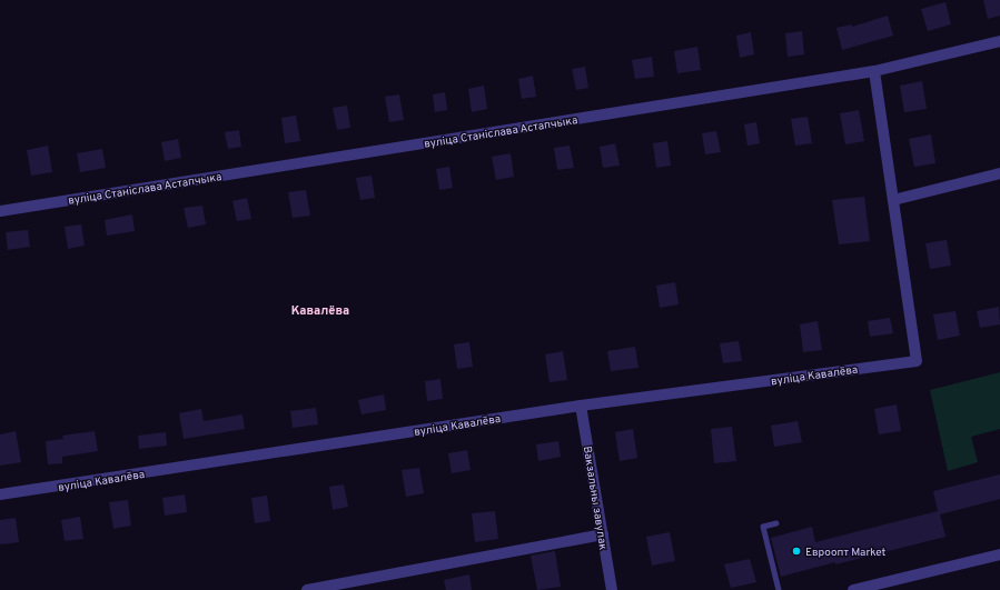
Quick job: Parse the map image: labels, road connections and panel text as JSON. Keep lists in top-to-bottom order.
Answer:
{
  "streets": {
    "street": ["вуліца Станіслава Астапчыка", "вуліца Кавалёва", "Вакзальны завулак"]
  },
  "crossings": [
    ["вуліца Кавалёва", "Вакзальны завулак"]
  ],
  "districts": ["Кавалёва"],
  "places": ["Евроопт Market"]
}
